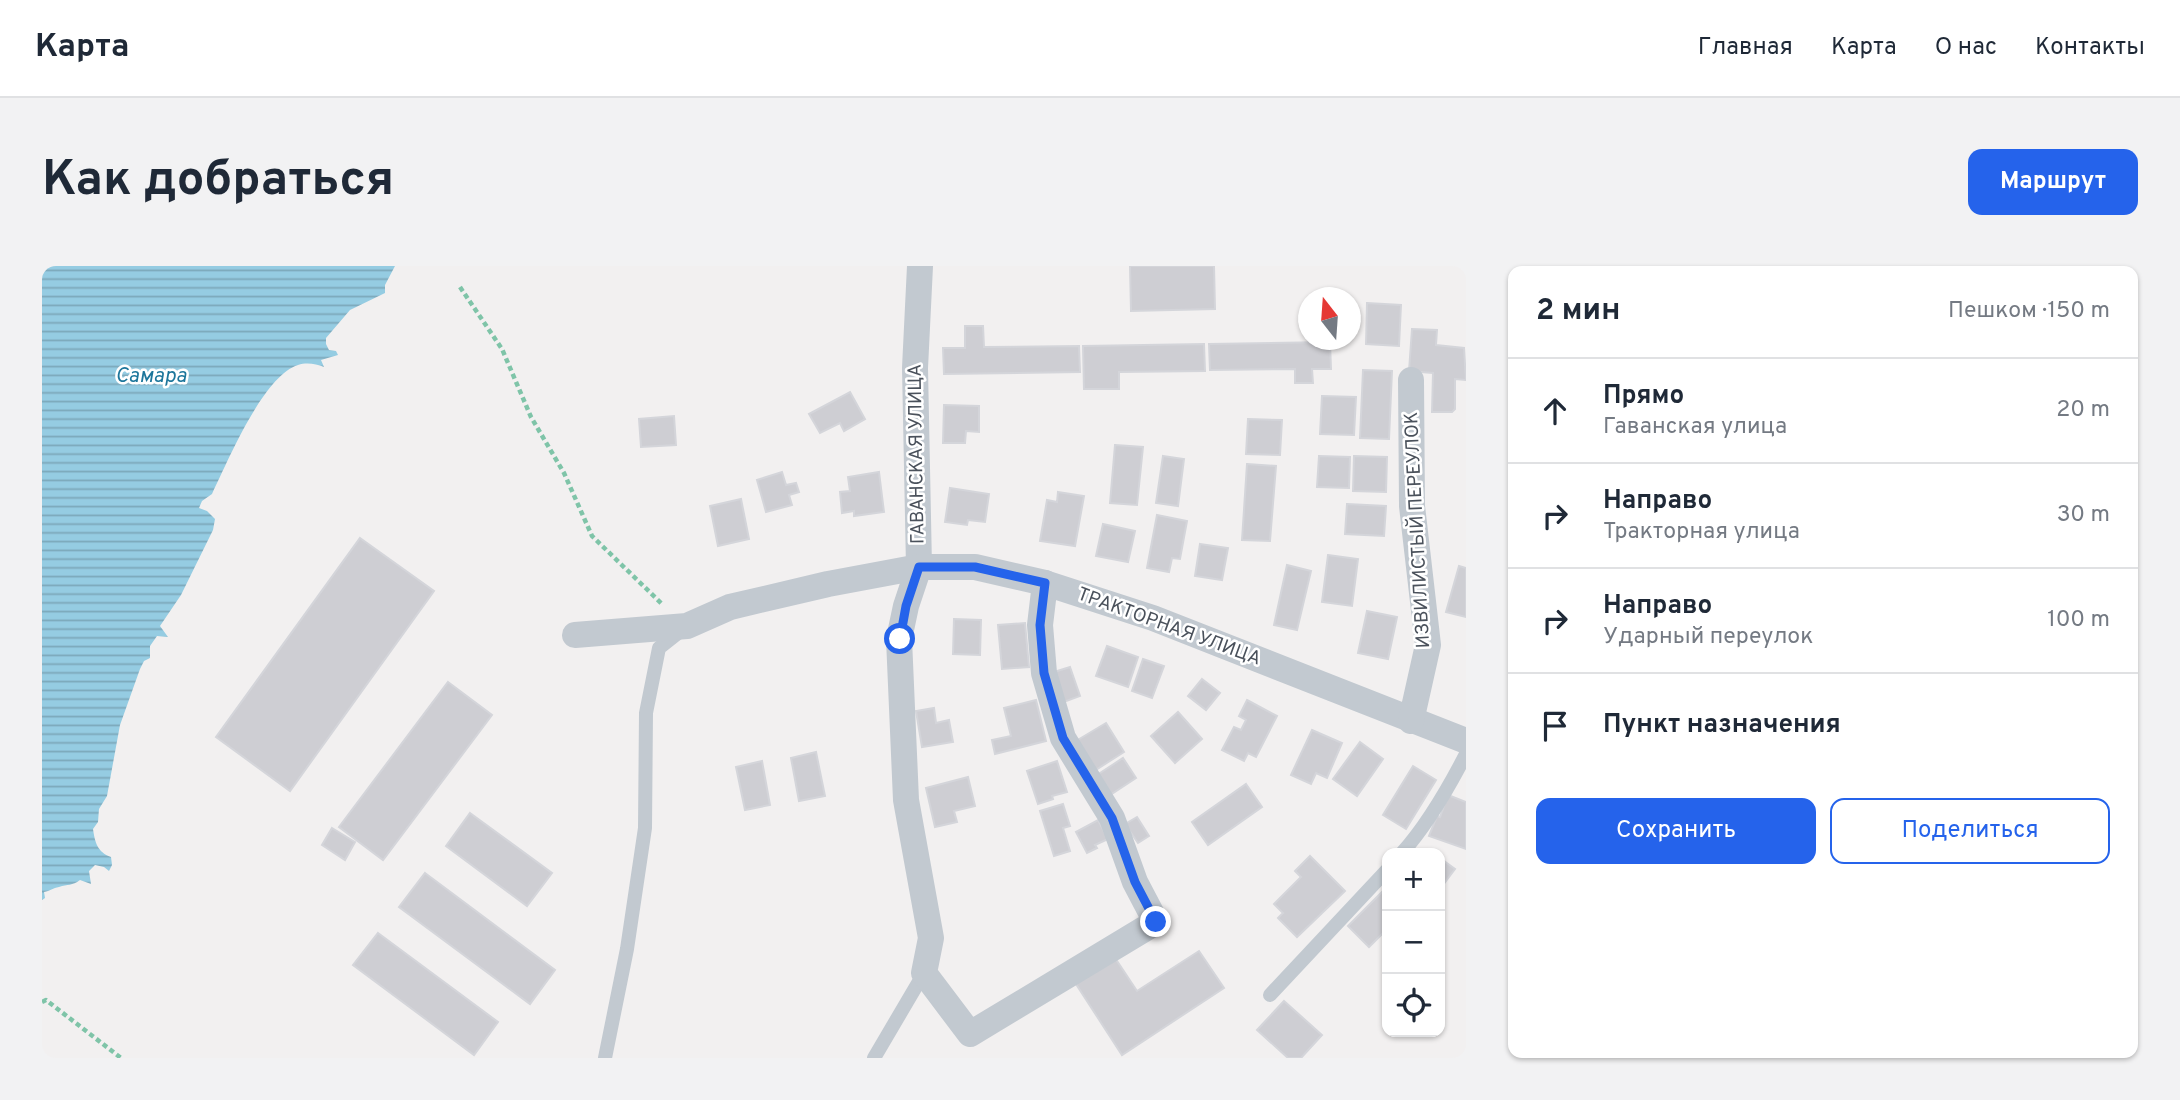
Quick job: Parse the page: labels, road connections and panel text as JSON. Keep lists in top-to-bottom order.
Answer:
{
  "streets": {
    "street": ["ГАВАНСКАЯ УЛИЦА", "ИЗВИЛИСТЫЙ ПЕРЕУЛОК", "ТРАКТОРНАЯ УЛИЦА"]
  },
  "crossings": [
    ["ГАВАНСКАЯ УЛИЦА", "ТРАКТОРНАЯ УЛИЦА"],
    ["ИЗВИЛИСТЫЙ ПЕРЕУЛОК", "ТРАКТОРНАЯ УЛИЦА"]
  ],
  "water": ["Самара"],
  "north": "top",
  "page": {
    "header": "Карта",
    "nav": [
      "Главная",
      "Карта",
      "О нас",
      "Контакты"
    ],
    "buttons": [
      "Маршрут",
      ["Сохранить", "Поделиться"]
    ],
    "title": "Как добраться",
    "heading": ["2 мин", "Пешком · 150 m"],
    "list": [
      ["Прямо", "Гаванская улица", "20 m"],
      ["Направо", "Тракторная улица", "30 m"],
      ["Направо", "Ударный переулок", "100 m"],
      "Пункт назначения"
    ],
    "map_buttons": ["+", "−"]
  }
}
